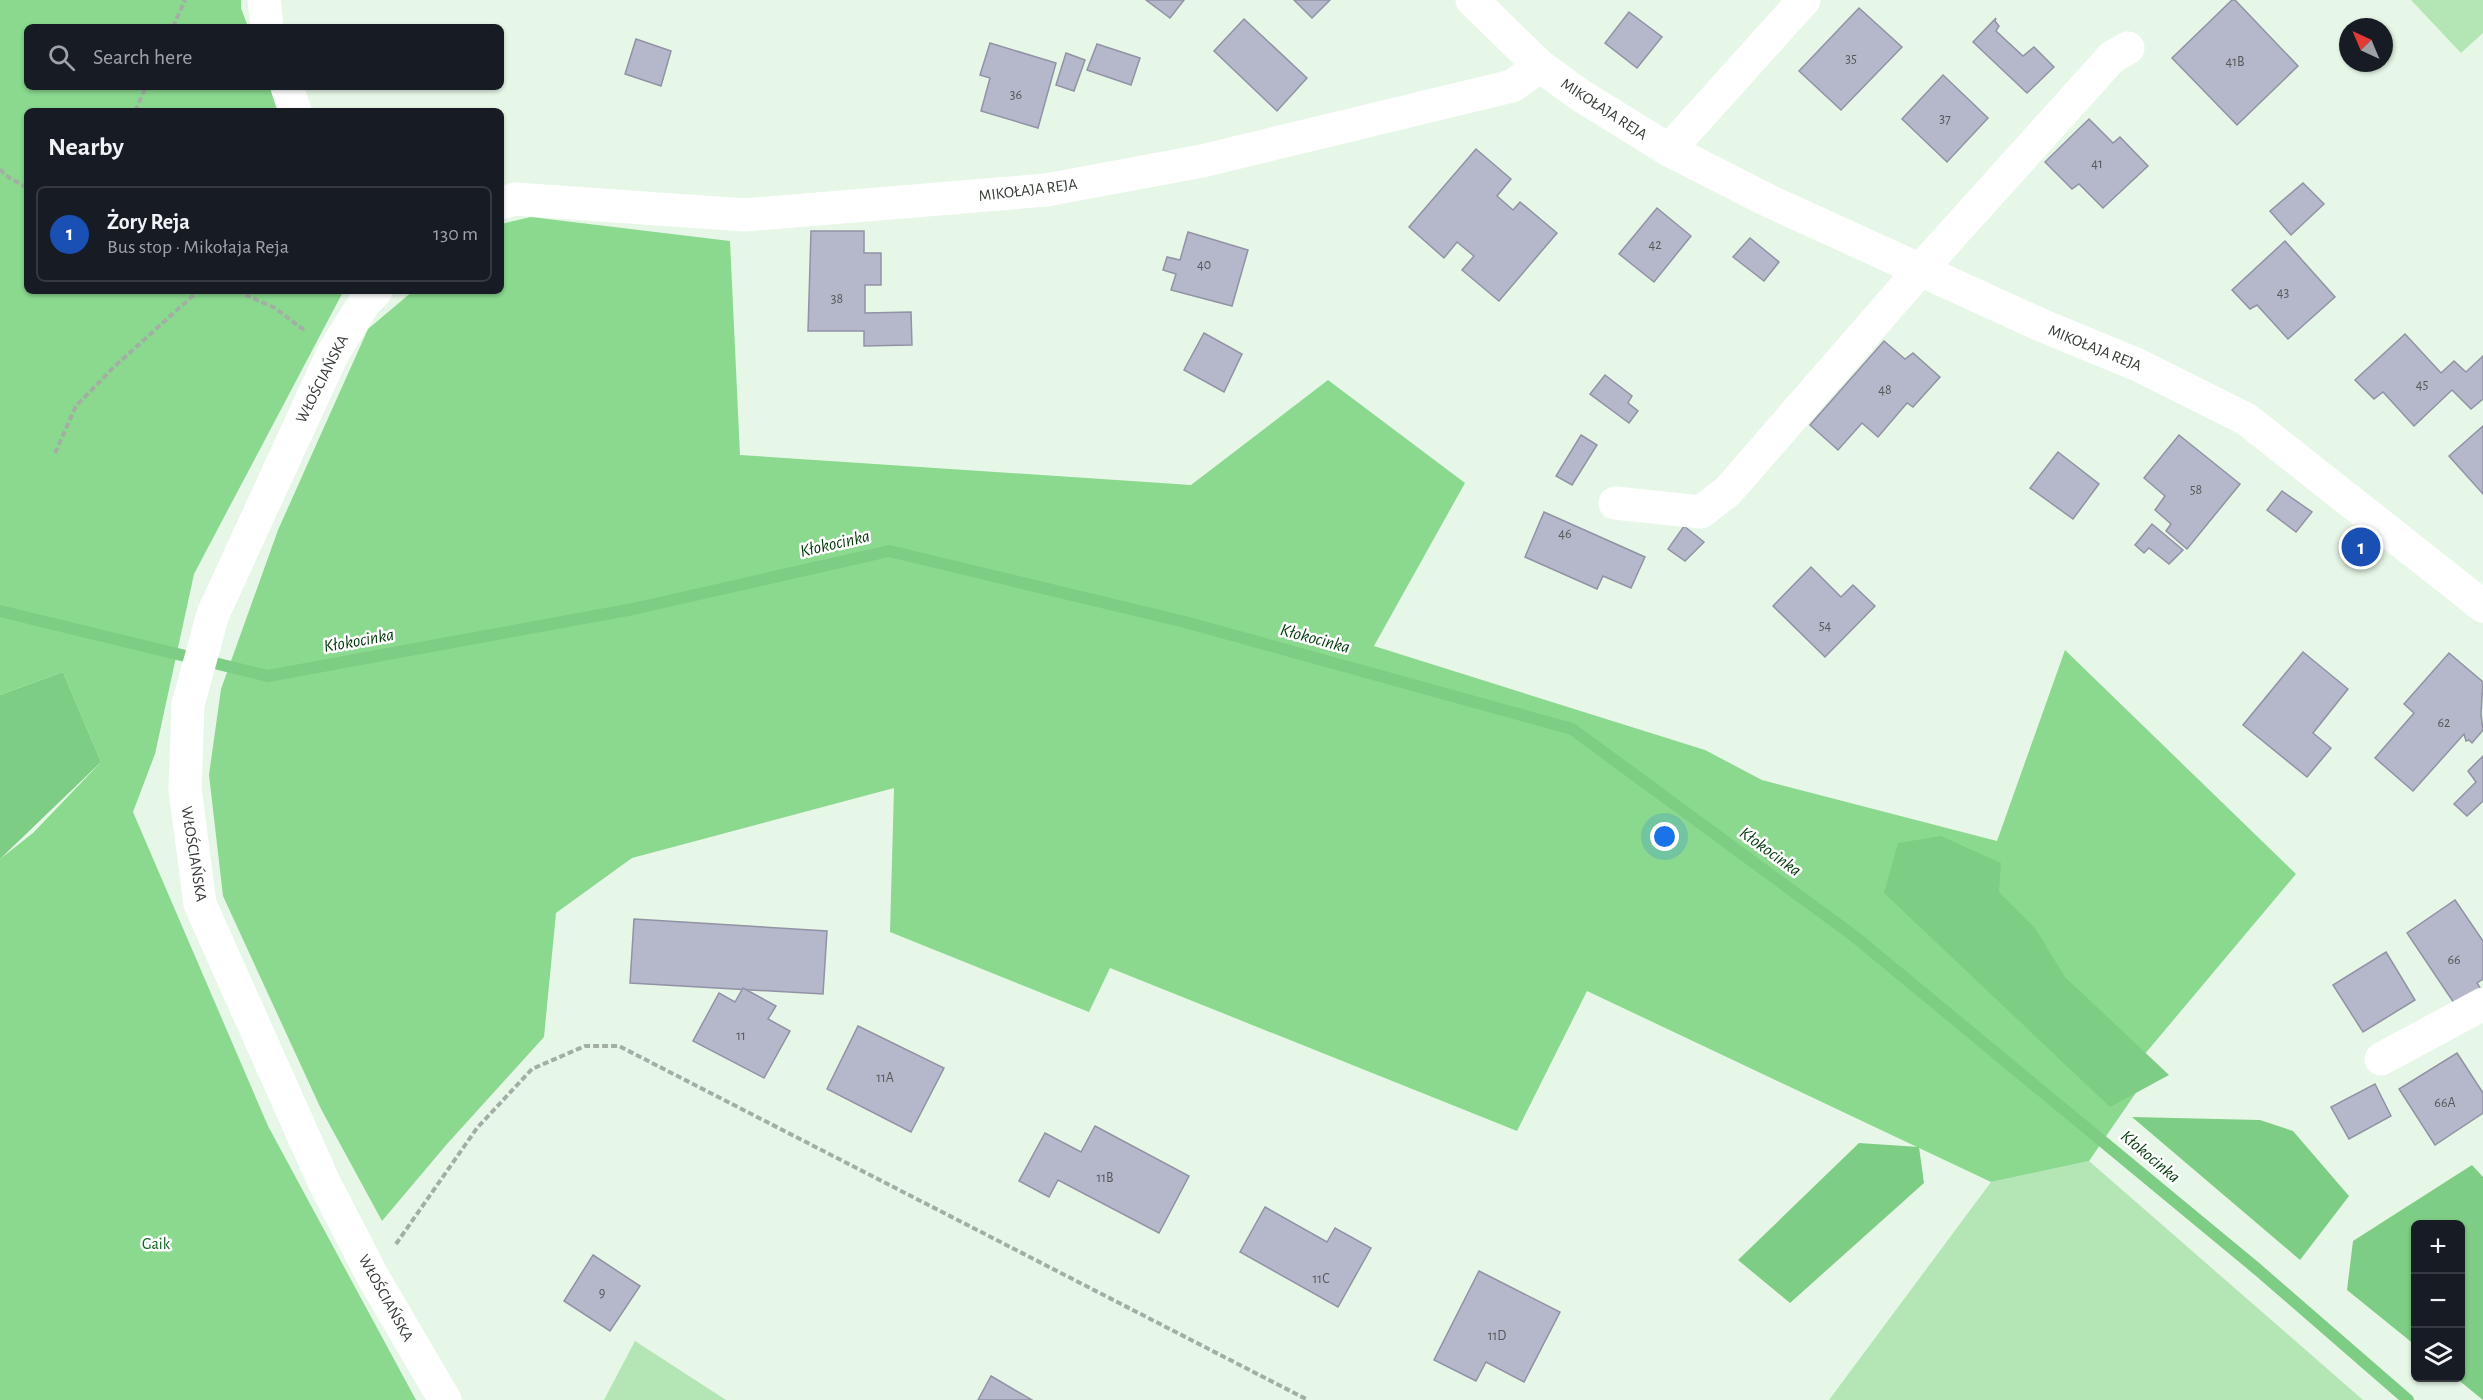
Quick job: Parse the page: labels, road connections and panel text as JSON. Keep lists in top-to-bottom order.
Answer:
{
  "streets": {
    "street": ["MIKOŁAJA REJA", "WŁOŚCIAŃSKA"]
  },
  "water": ["Kłokocinka"],
  "parks": ["Gaik"],
  "house_numbers": [
    "35",
    "41B",
    "36",
    "37",
    "41",
    "42",
    "40",
    "43",
    "38",
    "45",
    "48",
    "58",
    "46",
    "54",
    "62",
    "66",
    "11",
    "11A",
    "66A",
    "11B",
    "11C",
    "9",
    "11D"
  ],
  "north": "top left",
  "page": {
    "search": "Search here",
    "heading": "Nearby",
    "list": [
      {
        "mark": "1",
        "name": "Żory Reja",
        "note": "Bus stop · Mikołaja Reja",
        "value": "130 m"
      }
    ],
    "pins": "1",
    "map_buttons": ["+", "−"]
  }
}
